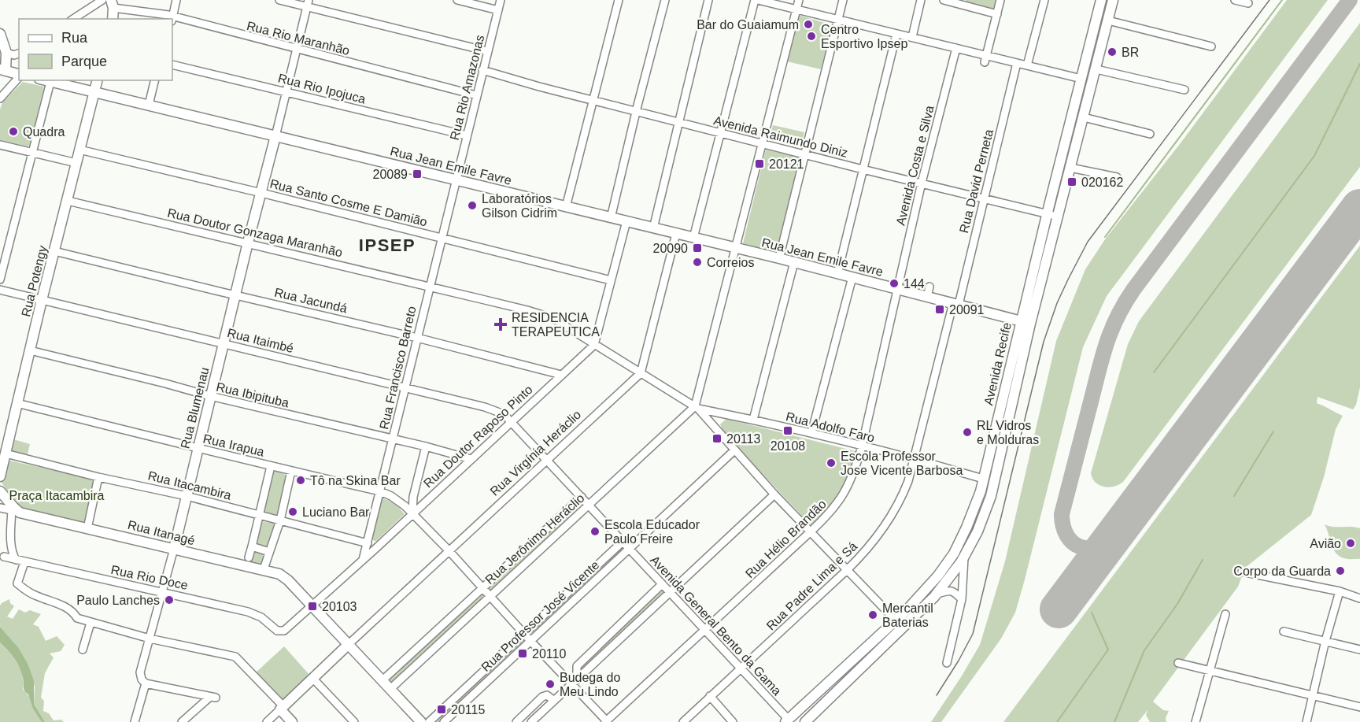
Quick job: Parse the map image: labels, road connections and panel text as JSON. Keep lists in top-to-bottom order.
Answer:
{
  "streets": {
    "main road": [
      "Rua Jean Emile Favre",
      "Rua Potengy",
      "Avenida Recife",
      "Rua Blumenau",
      "Rua Virgínia Heráclio",
      "Rua Itanagé"
    ],
    "street": [
      "Rua Rio Maranhão",
      "Rua Rio Amazonas",
      "Rua Rio Ipojuca",
      "Avenida Raimundo Diniz",
      "Avenida Costa e Silva",
      "Rua David Perneta",
      "Rua Santo Cosme E Damião",
      "Rua Doutor Gonzaga Maranhão",
      "Rua Jacundá",
      "Rua Itaimbé",
      "Rua Francisco Barreto",
      "Rua Ibipituba",
      "Rua Adolfo Faro",
      "Rua Doutor Raposo Pinto",
      "Rua Irapua",
      "Rua Itacambira",
      "Rua Jerônimo Heráclio",
      "Rua Hélio Brandão",
      "Rua Rio Doce",
      "Rua Padre Lima e Sá",
      "Rua Professor José Vicente",
      "Avenida General Bento da Gama"
    ]
  },
  "crossings": [
    ["Rua Rio Maranhão", "Rua Rio Amazonas"],
    ["Rua Rio Amazonas", "Rua Rio Ipojuca"],
    ["Rua Rio Amazonas", "Avenida Raimundo Diniz"],
    ["Rua Rio Amazonas", "Rua Jean Emile Favre"],
    ["Rua Rio Amazonas", "Rua Francisco Barreto"],
    ["Avenida Raimundo Diniz", "Avenida Costa e Silva"],
    ["Avenida Raimundo Diniz", "Rua David Perneta"],
    ["Avenida Raimundo Diniz", "Avenida Recife"],
    ["Rua Jean Emile Favre", "Avenida Costa e Silva"],
    ["Rua Jean Emile Favre", "Rua David Perneta"],
    ["Rua Jean Emile Favre", "Rua Potengy"],
    ["Rua Jean Emile Favre", "Avenida Recife"],
    ["Rua Jean Emile Favre", "Rua Francisco Barreto"],
    ["Rua Jean Emile Favre", "Rua Blumenau"],
    ["Rua Jean Emile Favre", "Rua Hélio Brandão"],
    ["Rua Jean Emile Favre", "Rua Padre Lima e Sá"],
    ["Avenida Costa e Silva", "Rua Hélio Brandão"],
    ["Rua David Perneta", "Rua Padre Lima e Sá"],
    ["Rua Santo Cosme E Damião", "Rua Potengy"],
    ["Rua Santo Cosme E Damião", "Rua Francisco Barreto"],
    ["Rua Santo Cosme E Damião", "Rua Blumenau"],
    ["Rua Doutor Gonzaga Maranhão", "Rua Potengy"],
    ["Rua Doutor Gonzaga Maranhão", "Rua Francisco Barreto"],
    ["Rua Doutor Gonzaga Maranhão", "Rua Blumenau"],
    ["Rua Doutor Gonzaga Maranhão", "Rua Adolfo Faro"],
    ["Rua Doutor Gonzaga Maranhão", "Rua Doutor Raposo Pinto"],
    ["Rua Doutor Gonzaga Maranhão", "Rua Virgínia Heráclio"],
    ["Rua Doutor Gonzaga Maranhão", "Rua Jerônimo Heráclio"],
    ["Rua Potengy", "Rua Jacundá"],
    ["Rua Potengy", "Rua Itaimbé"],
    ["Rua Potengy", "Rua Ibipituba"],
    ["Rua Potengy", "Rua Irapua"],
    ["Rua Potengy", "Rua Itacambira"],
    ["Rua Jacundá", "Rua Francisco Barreto"],
    ["Rua Jacundá", "Rua Blumenau"],
    ["Rua Jacundá", "Rua Doutor Raposo Pinto"],
    ["Rua Itaimbé", "Rua Francisco Barreto"],
    ["Rua Itaimbé", "Rua Blumenau"],
    ["Rua Itaimbé", "Rua Doutor Raposo Pinto"],
    ["Rua Itaimbé", "Avenida General Bento da Gama"],
    ["Avenida Recife", "Rua Adolfo Faro"],
    ["Avenida Recife", "Avenida General Bento da Gama"],
    ["Rua Francisco Barreto", "Rua Ibipituba"],
    ["Rua Francisco Barreto", "Rua Doutor Raposo Pinto"],
    ["Rua Francisco Barreto", "Rua Irapua"],
    ["Rua Francisco Barreto", "Rua Itacambira"],
    ["Rua Ibipituba", "Rua Blumenau"],
    ["Rua Ibipituba", "Rua Doutor Raposo Pinto"],
    ["Rua Blumenau", "Rua Irapua"],
    ["Rua Blumenau", "Rua Itacambira"],
    ["Rua Blumenau", "Rua Itanagé"],
    ["Rua Blumenau", "Rua Rio Doce"],
    ["Rua Adolfo Faro", "Rua Jerônimo Heráclio"],
    ["Rua Adolfo Faro", "Rua Hélio Brandão"],
    ["Rua Adolfo Faro", "Rua Padre Lima e Sá"],
    ["Rua Doutor Raposo Pinto", "Rua Irapua"],
    ["Rua Doutor Raposo Pinto", "Rua Itanagé"],
    ["Rua Doutor Raposo Pinto", "Rua Rio Doce"],
    ["Rua Doutor Raposo Pinto", "Avenida General Bento da Gama"],
    ["Rua Irapua", "Rua Virgínia Heráclio"],
    ["Rua Irapua", "Rua Jerônimo Heráclio"],
    ["Rua Irapua", "Rua Hélio Brandão"],
    ["Rua Irapua", "Rua Professor José Vicente"],
    ["Rua Virgínia Heráclio", "Rua Itanagé"],
    ["Rua Virgínia Heráclio", "Avenida General Bento da Gama"],
    ["Rua Itanagé", "Rua Jerônimo Heráclio"],
    ["Rua Jerônimo Heráclio", "Avenida General Bento da Gama"],
    ["Rua Hélio Brandão", "Avenida General Bento da Gama"],
    ["Rua Padre Lima e Sá", "Avenida General Bento da Gama"],
    ["Rua Professor José Vicente", "Avenida General Bento da Gama"]
  ],
  "districts": ["IPSEP"],
  "parks": ["Praça Itacambira"],
  "places": {
    "other": [
      "Bar do Guaiamum",
      "Centro Esportivo Ipsep",
      "BR",
      "Quadra",
      "Laboratórios Gilson Cidrim",
      "Correios",
      "144",
      "RL Vidros e Molduras",
      "Escola Professor Jose Vicente Barbosa",
      "Tô na Skina Bar",
      "Luciano Bar",
      "Escola Educador Paulo Freire",
      "Avião",
      "Corpo da Guarda",
      "Paulo Lanches",
      "Mercantil Baterias",
      "Budega do Meu Lindo"
    ],
    "transit": [
      "20121",
      "20089",
      "020162",
      "20090",
      "20091",
      "20108",
      "20113",
      "20103",
      "20110",
      "20115"
    ],
    "health": ["RESIDENCIA TERAPEUTICA"]
  },
  "legend": ["Rua", "Parque"]
}
